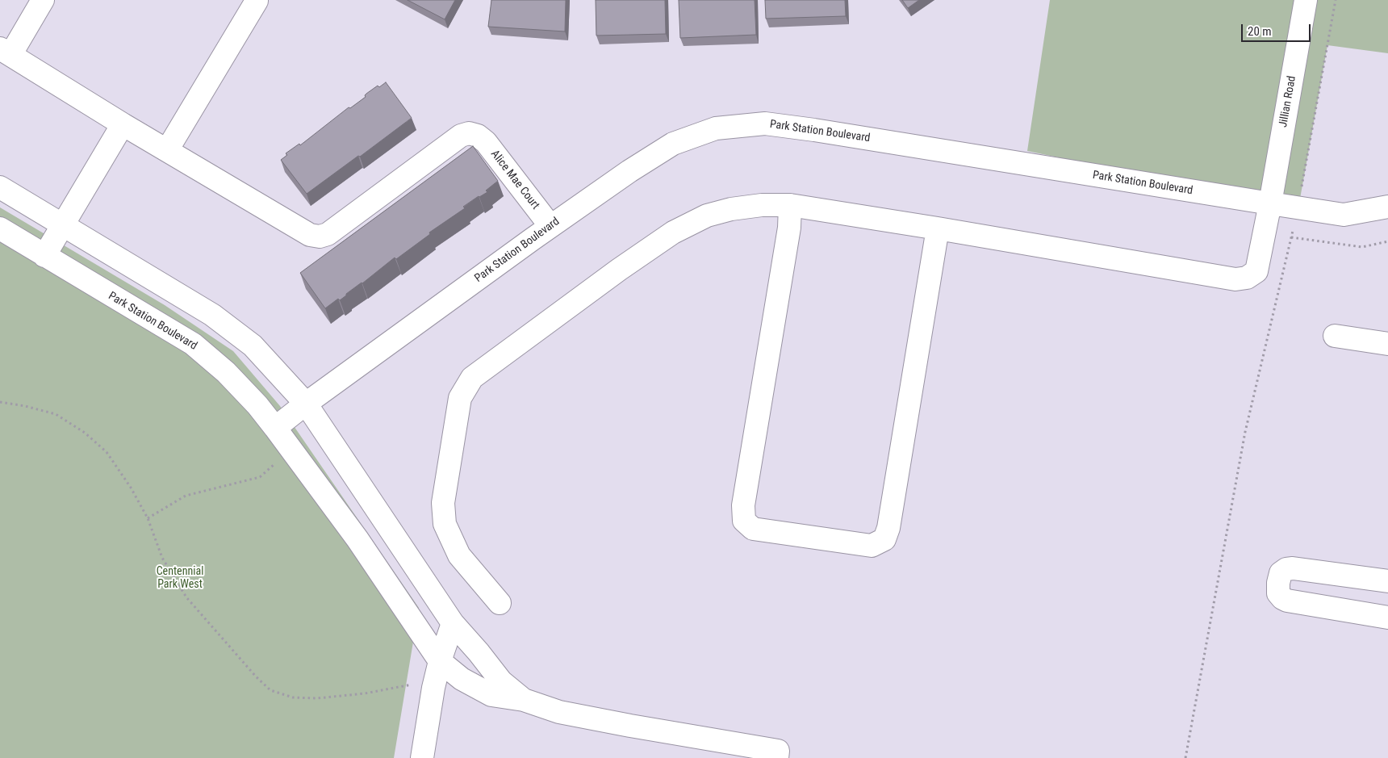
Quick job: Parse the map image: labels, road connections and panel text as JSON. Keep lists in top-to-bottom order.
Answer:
{
  "streets": {
    "street": ["Jillian Road", "Park Station Boulevard", "Alice Mae Court"]
  },
  "crossings": [
    ["Jillian Road", "Park Station Boulevard"],
    ["Park Station Boulevard", "Alice Mae Court"]
  ],
  "parks": ["Centennial Park West"],
  "scale_bar": "20 m"
}
